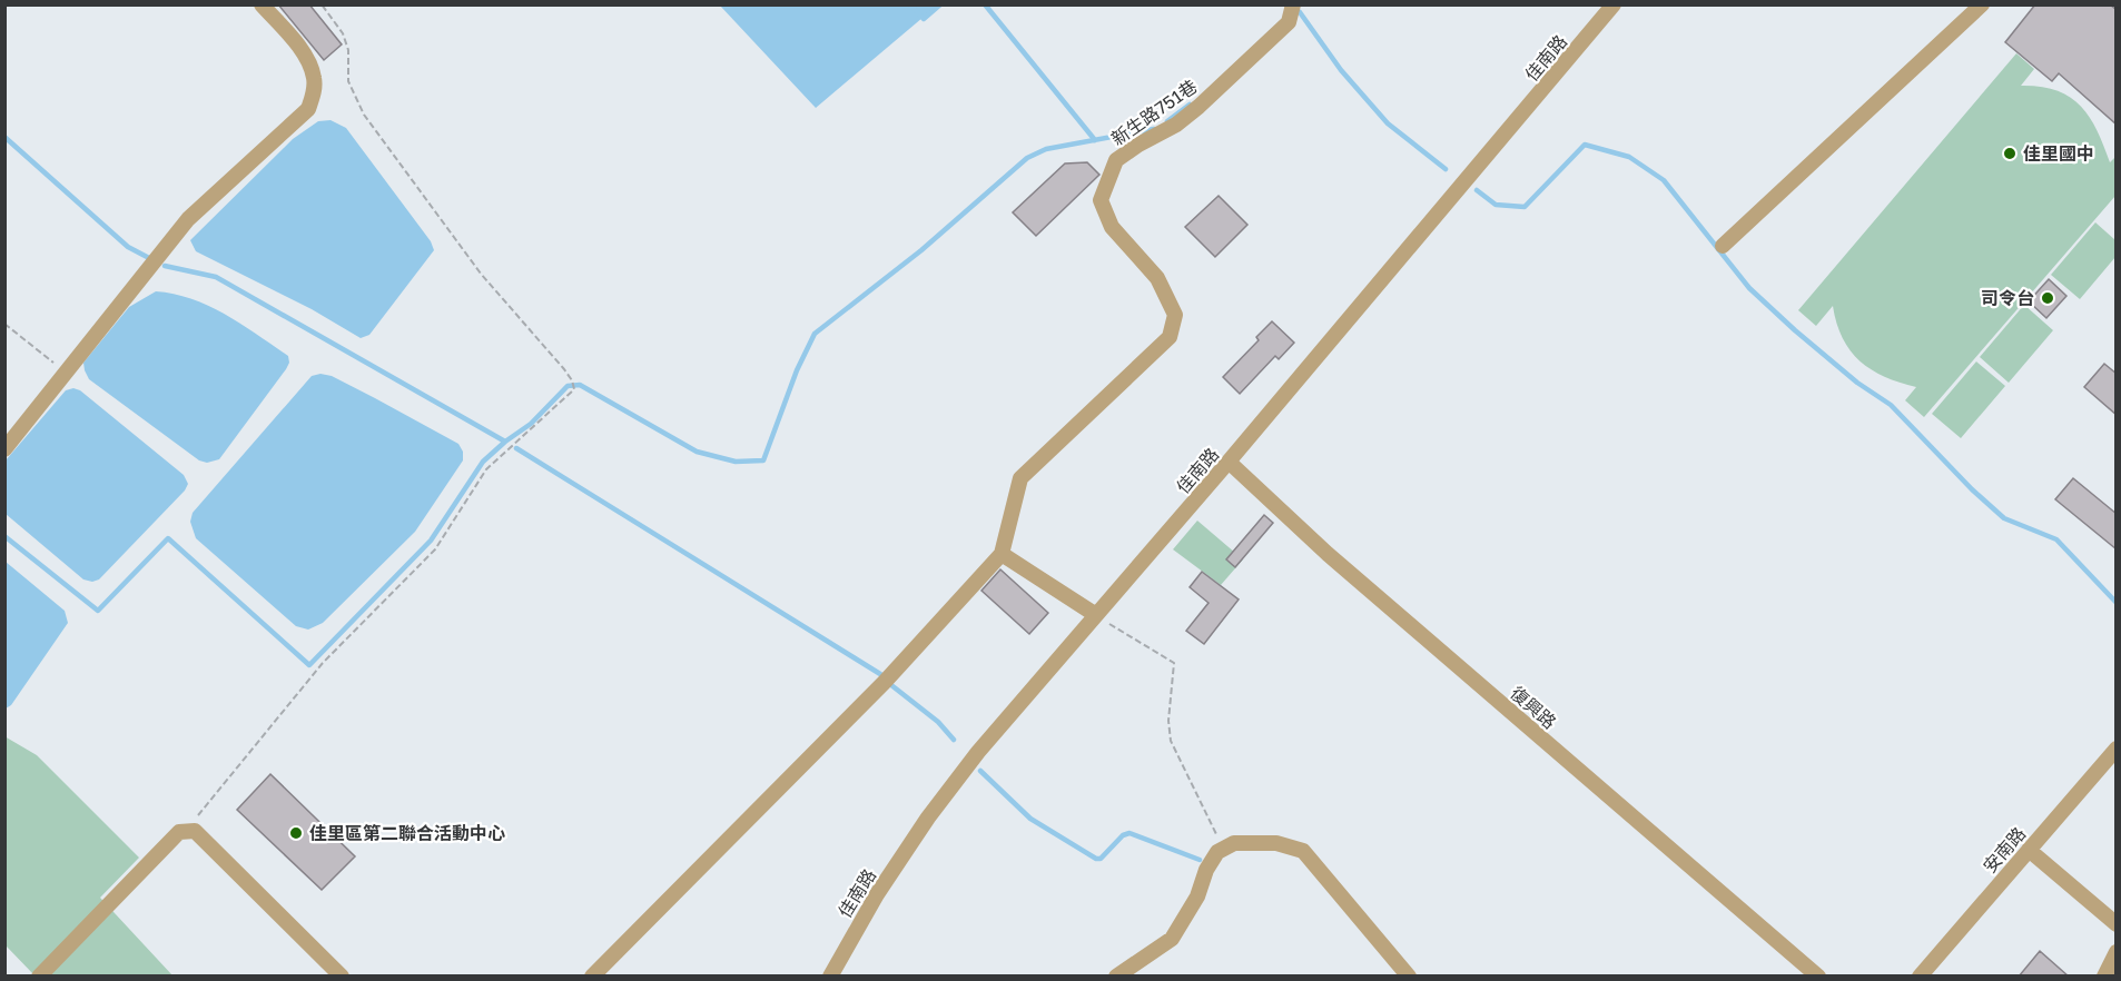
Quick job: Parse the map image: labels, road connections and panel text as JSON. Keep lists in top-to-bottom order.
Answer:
{
  "streets": {
    "street": [
      "佳南路",
      "新生路751巷",
      "復興路",
      "安南路"
    ]
  },
  "crossings": [
    ["佳南路", "復興路"]
  ],
  "places": ["佳里國中", "司令台", "佳里區第二聯合活動中心"]
}
